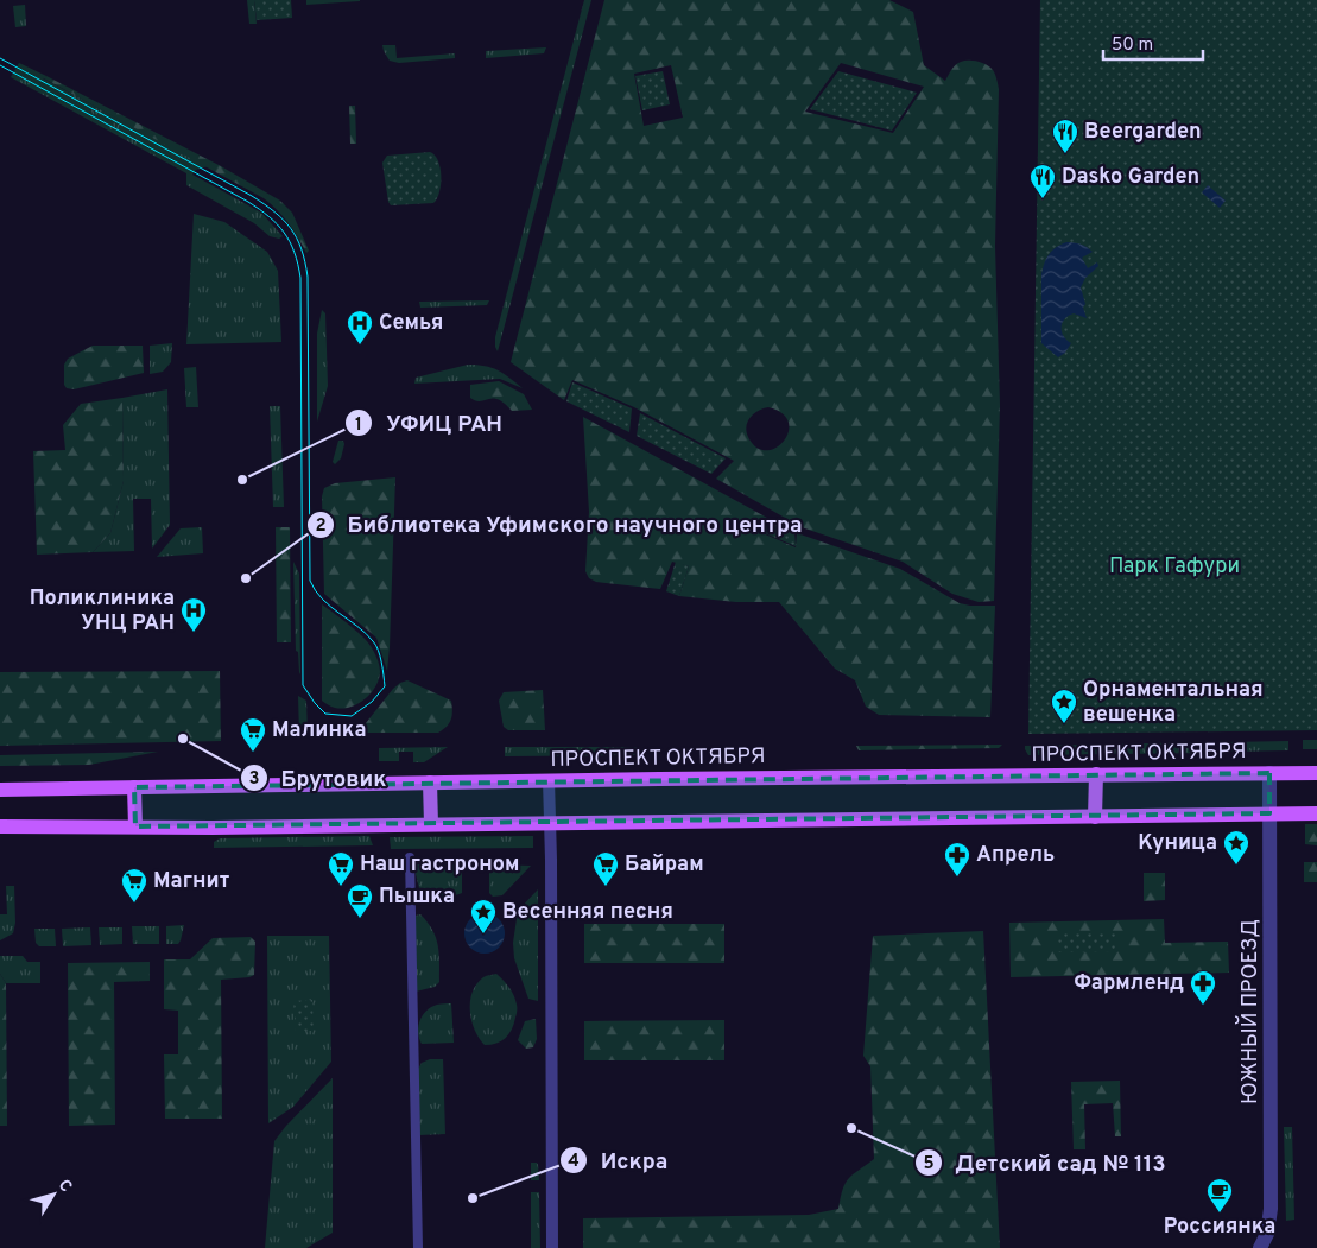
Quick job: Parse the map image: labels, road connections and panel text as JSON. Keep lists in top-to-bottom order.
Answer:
{
  "streets": {
    "main road": ["ПРОСПЕКТ ОКТЯБРЯ"],
    "street": ["ЮЖНЫЙ ПРОЕЗД"]
  },
  "crossings": [
    ["ПРОСПЕКТ ОКТЯБРЯ", "ЮЖНЫЙ ПРОЕЗД"]
  ],
  "parks": ["Парк Гафури"],
  "places": {
    "restaurant": ["Beergarden", "Dasko Garden"],
    "hospital": ["Семья", "Поликлиника УНЦ РАН"],
    "other": [
      "УФИЦ РАН",
      "Библиотека Уфимского научного центра",
      "Брутовик",
      "Детский сад № 113",
      "Искра"
    ],
    "place": ["Орнаментальная вешенка", "Куница", "Весенняя песня"],
    "supermarket": [
      "Малинка",
      "Наш гастроном",
      "Байрам",
      "Магнит"
    ],
    "pharmacy": ["Апрель", "Фармленд"],
    "cafe": ["Пышка", "Россиянка"]
  },
  "scale_bar": "50 m",
  "north": "top right"
}
